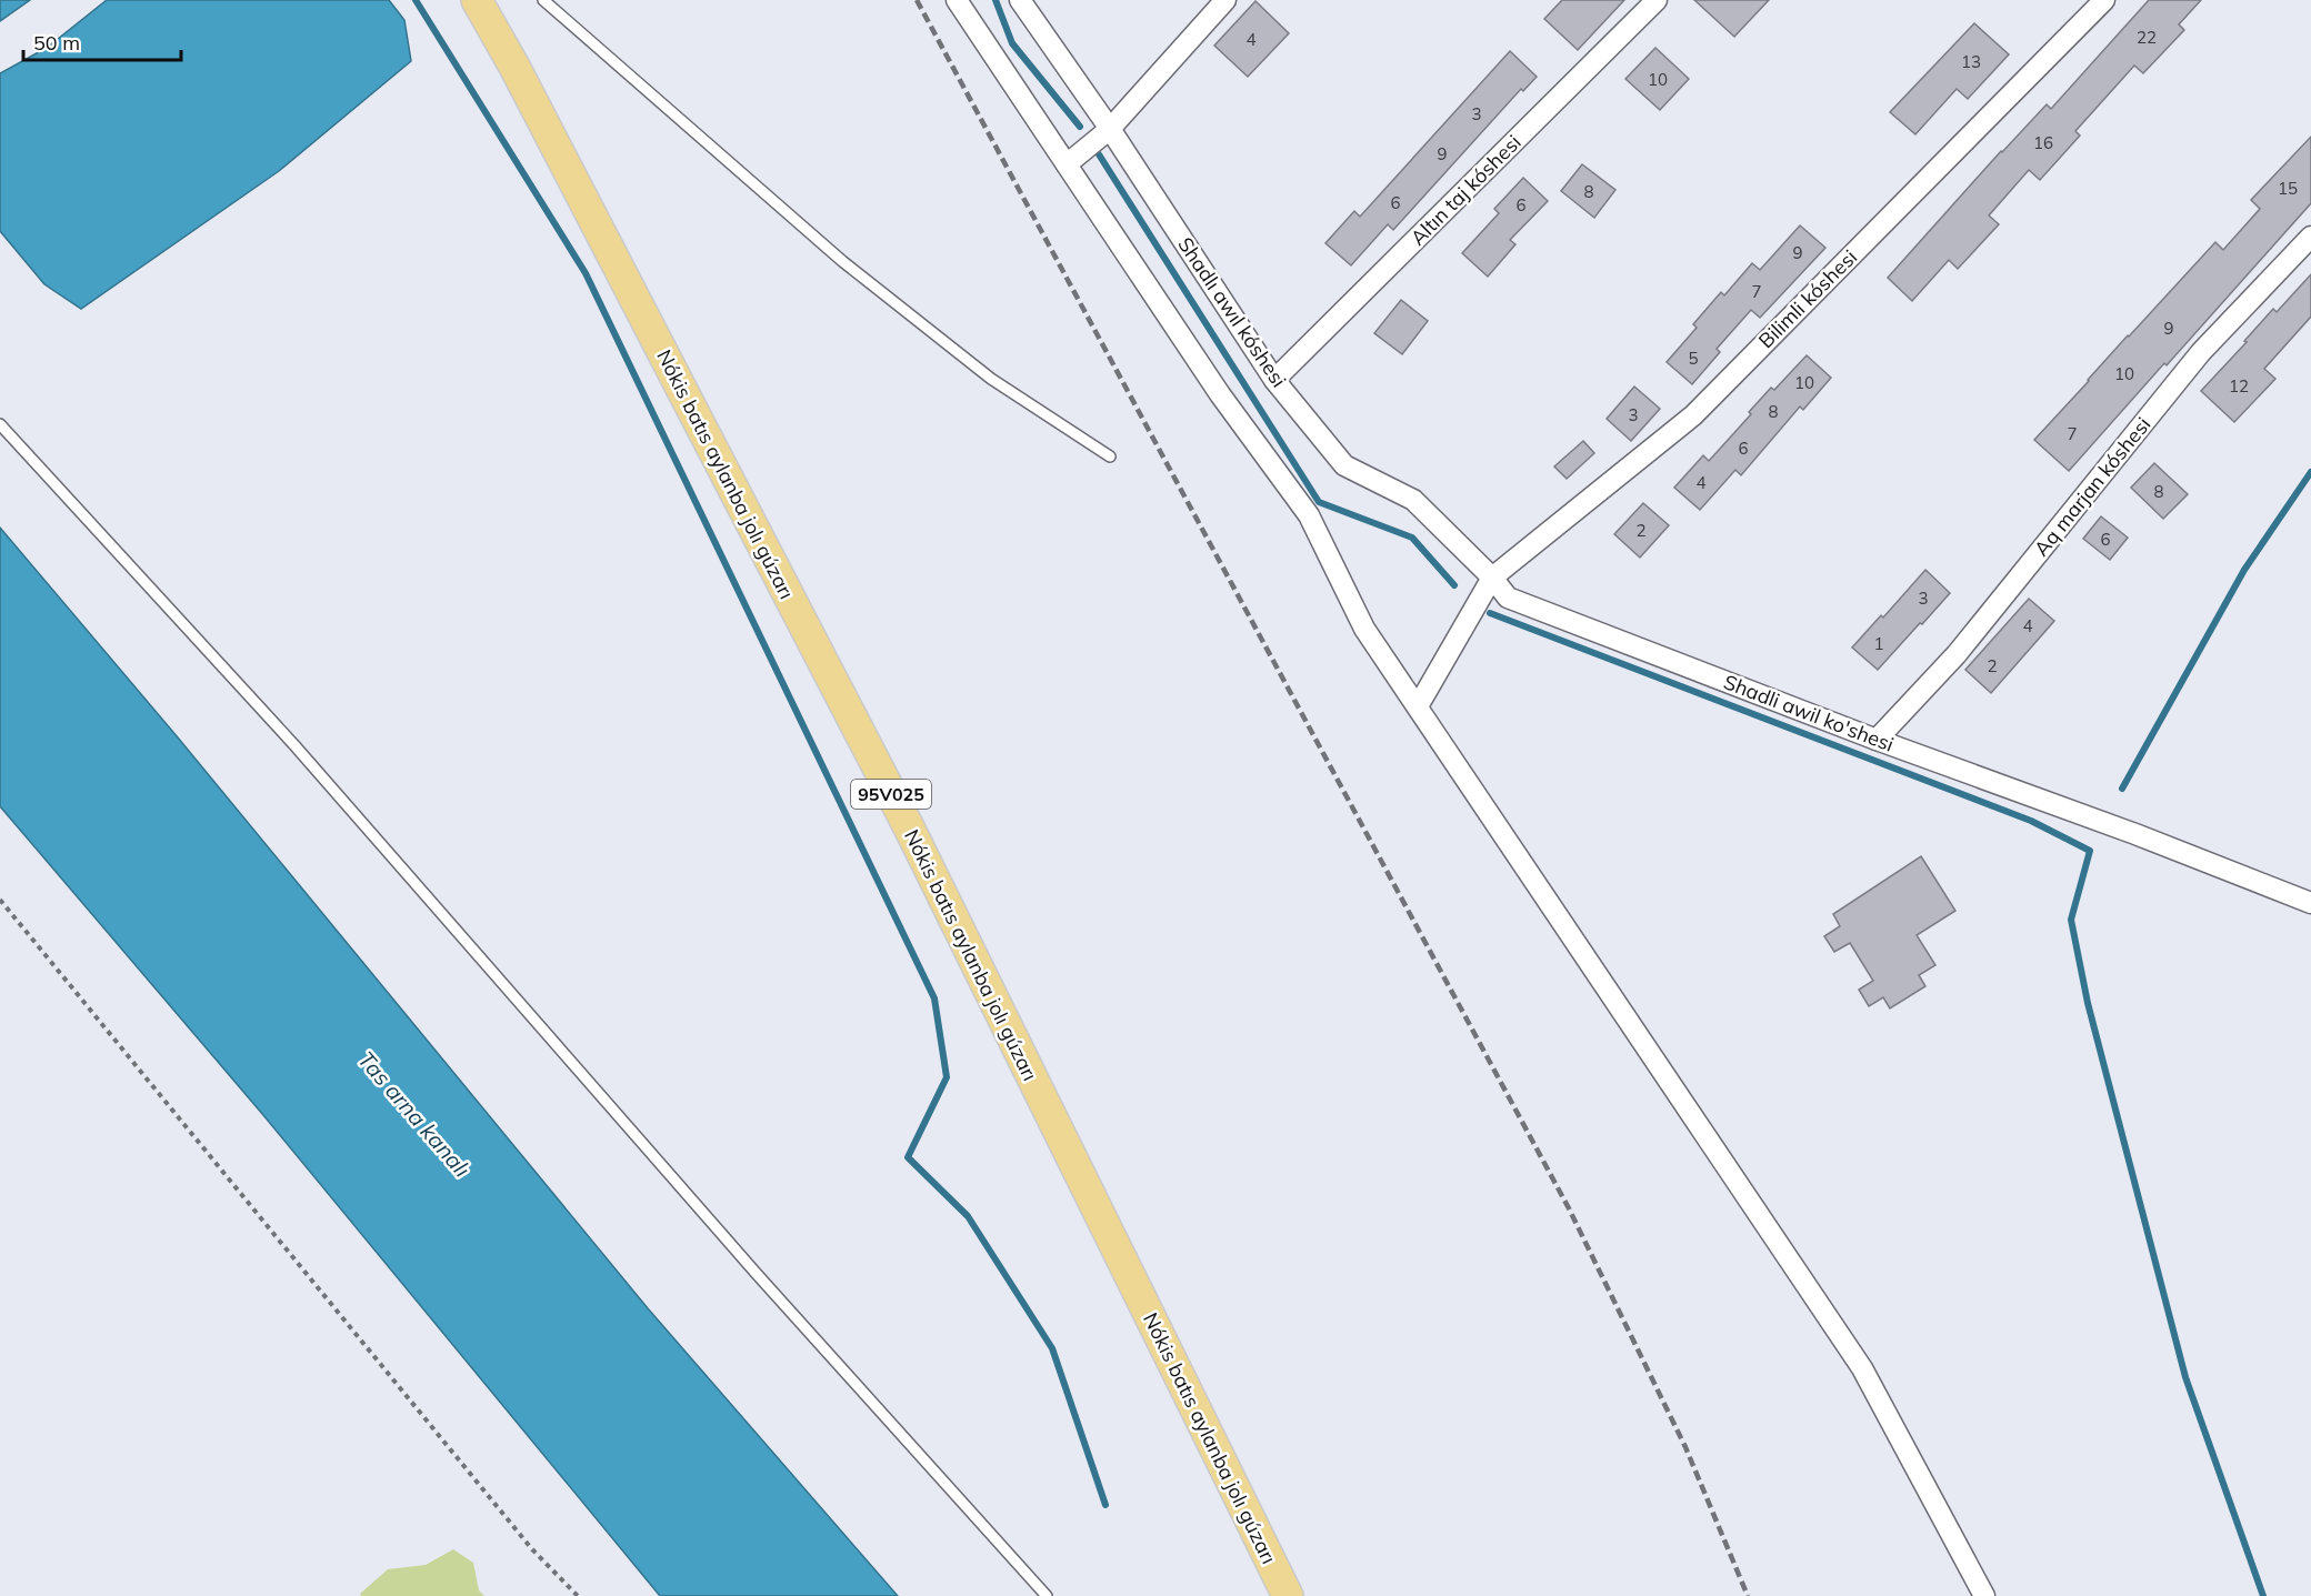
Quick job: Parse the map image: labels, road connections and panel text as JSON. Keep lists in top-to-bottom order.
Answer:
{
  "streets": {
    "main road": ["Nókis batıs aylanba jolı gúzarı", "95V025"],
    "street": [
      "Altın taj kóshesi",
      "Bilimli kóshesi",
      "Shadlı awıl kóshesi",
      "Aq marjan kóshesi",
      "Shadli awil ko'shesi"
    ]
  },
  "crossings": [
    ["Altın taj kóshesi", "Shadlı awıl kóshesi"],
    ["Bilimli kóshesi", "Shadlı awıl kóshesi"],
    ["Bilimli kóshesi", "Shadli awil ko'shesi"],
    ["Shadlı awıl kóshesi", "Shadli awil ko'shesi"],
    ["Aq marjan kóshesi", "Shadli awil ko'shesi"]
  ],
  "water": ["Tas arna kanalı"],
  "house_numbers": [
    "22",
    "4",
    "13",
    "10",
    "3",
    "16",
    "9",
    "15",
    "8",
    "6",
    "6",
    "9",
    "7",
    "9",
    "5",
    "10",
    "10",
    "12",
    "8",
    "3",
    "7",
    "6",
    "4",
    "8",
    "2",
    "6",
    "3",
    "4",
    "1",
    "2"
  ],
  "scale_bar": "50 m"
}
